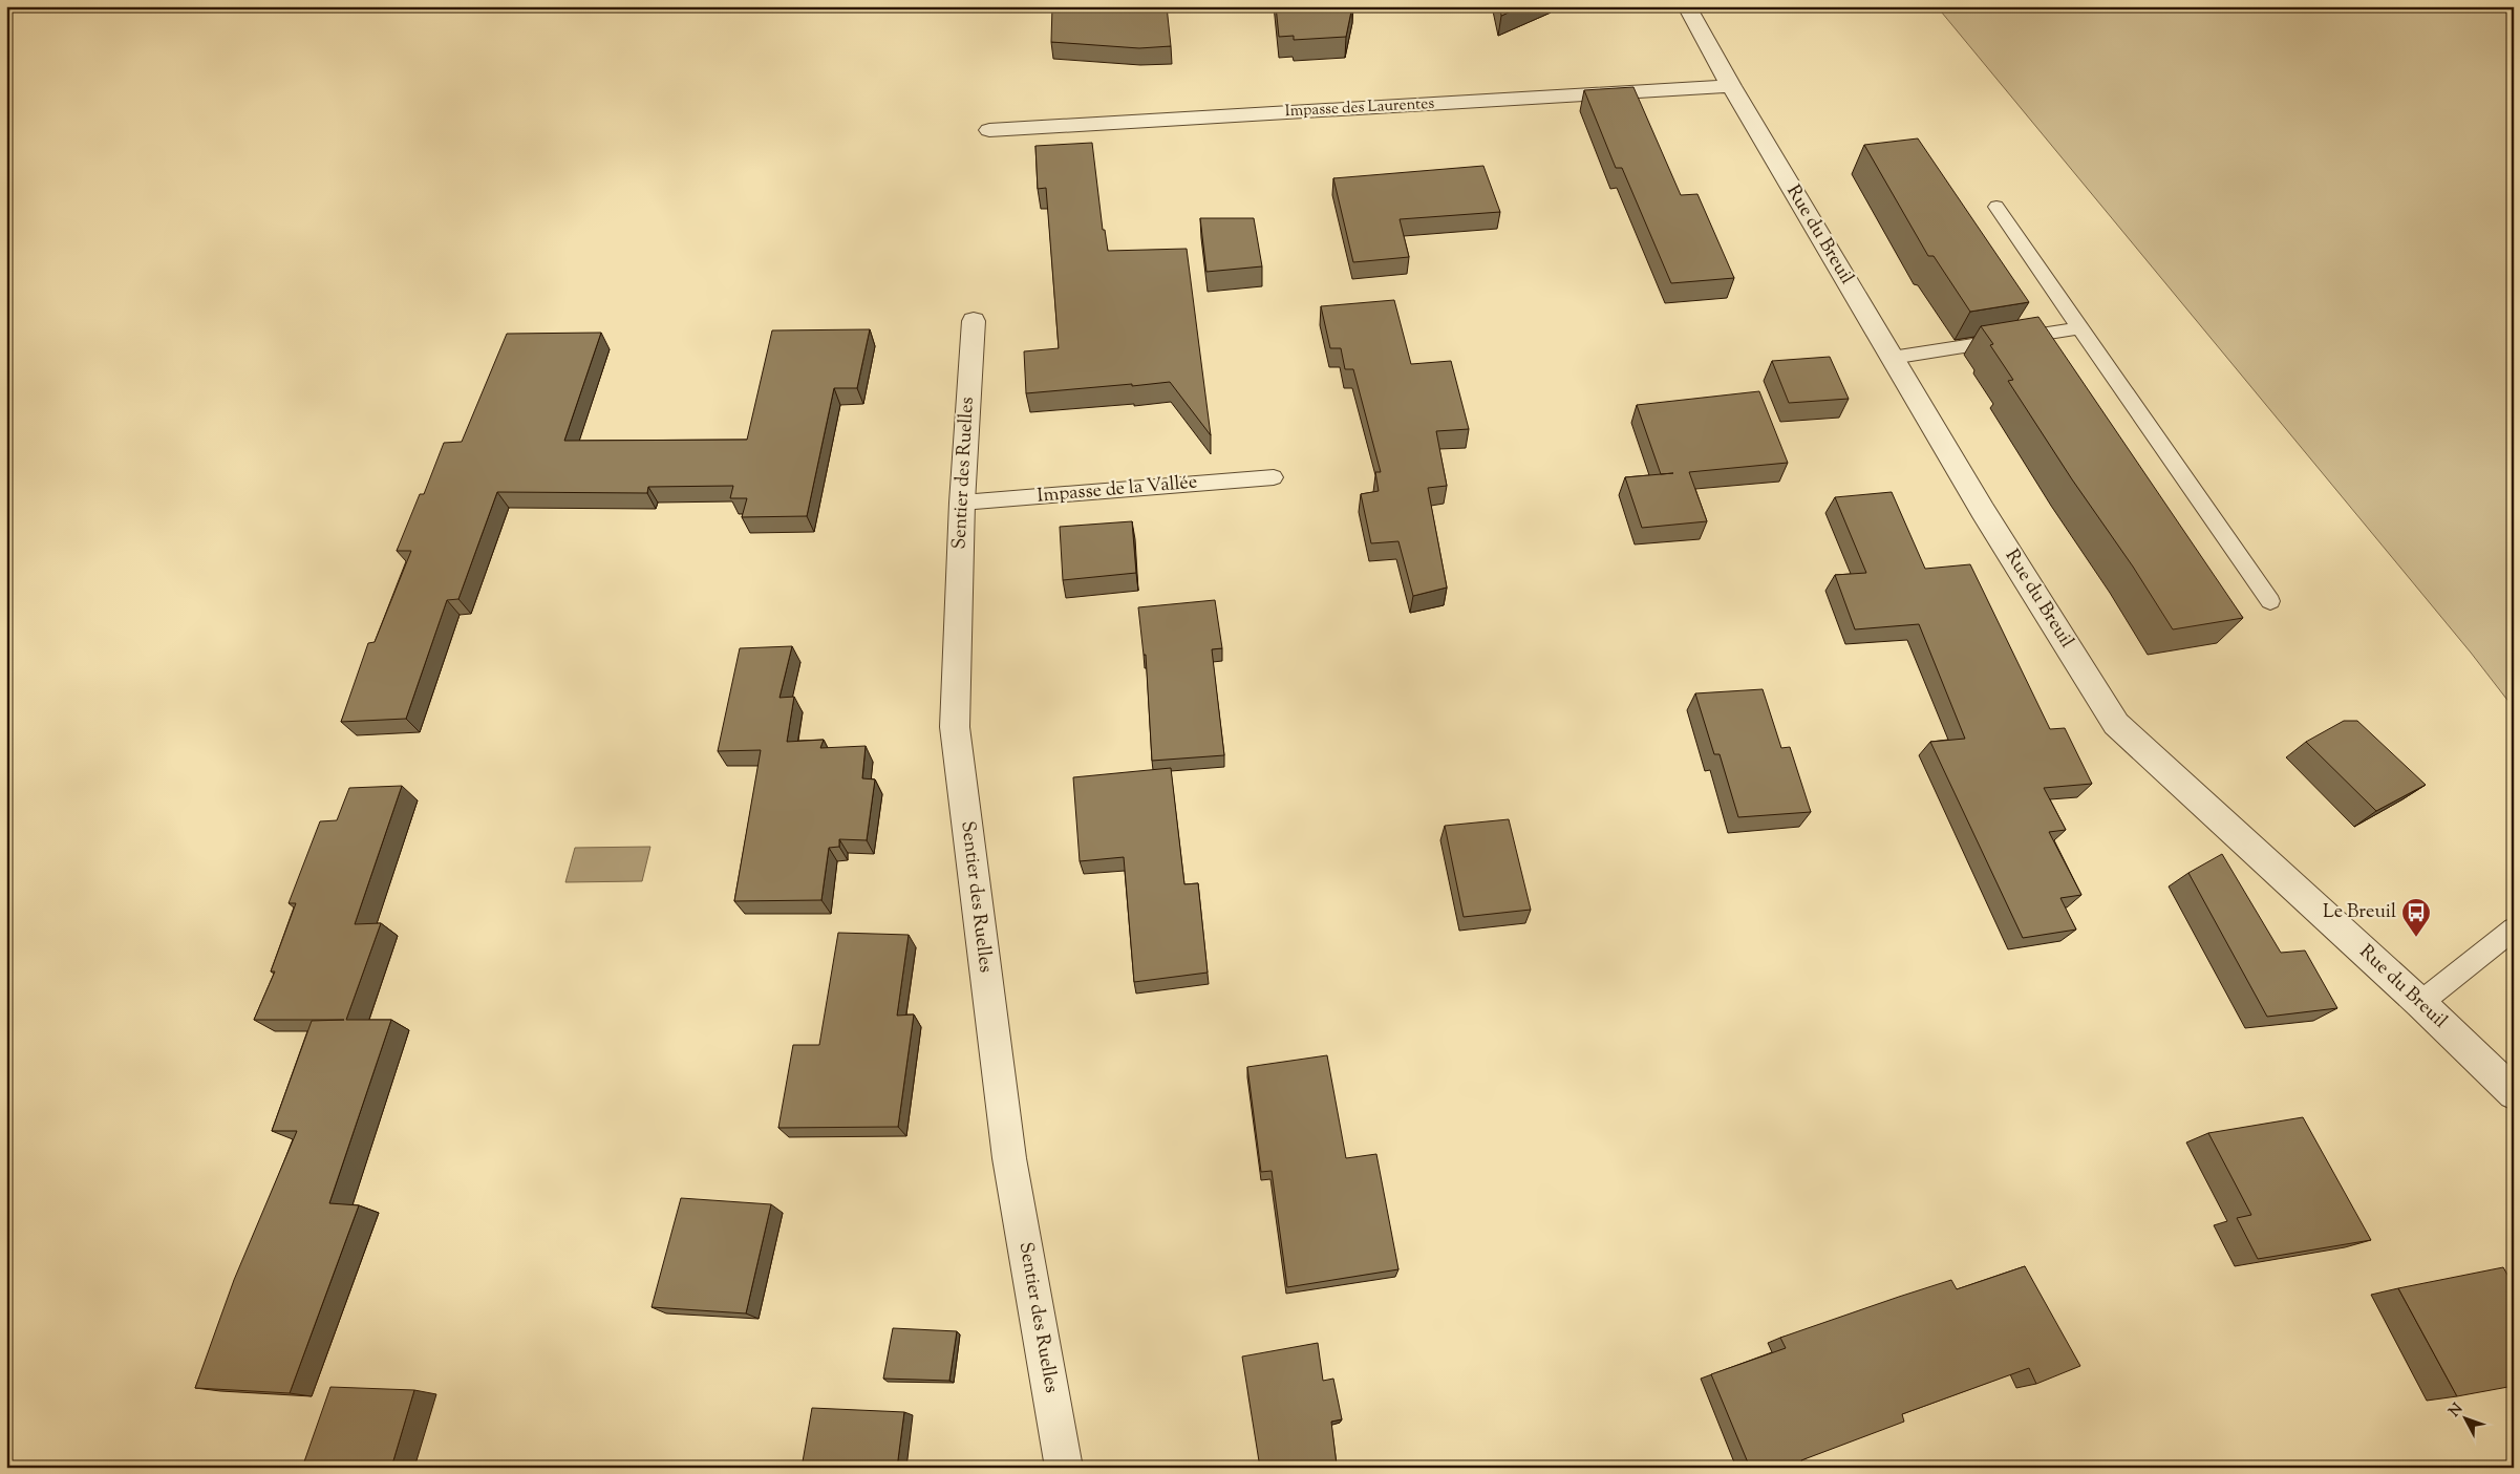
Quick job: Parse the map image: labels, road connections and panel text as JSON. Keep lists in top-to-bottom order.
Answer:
{
  "streets": {
    "street": ["Impasse des Laurentes", "Rue du Breuil", "Sentier des Ruelles"],
    "lane": ["Impasse de la Vallée"]
  },
  "crossings": [
    ["Impasse des Laurentes", "Rue du Breuil"],
    ["Sentier des Ruelles", "Impasse de la Vallée"]
  ],
  "places": {
    "bus stop": ["Le Breuil"]
  },
  "north": "top left"
}
